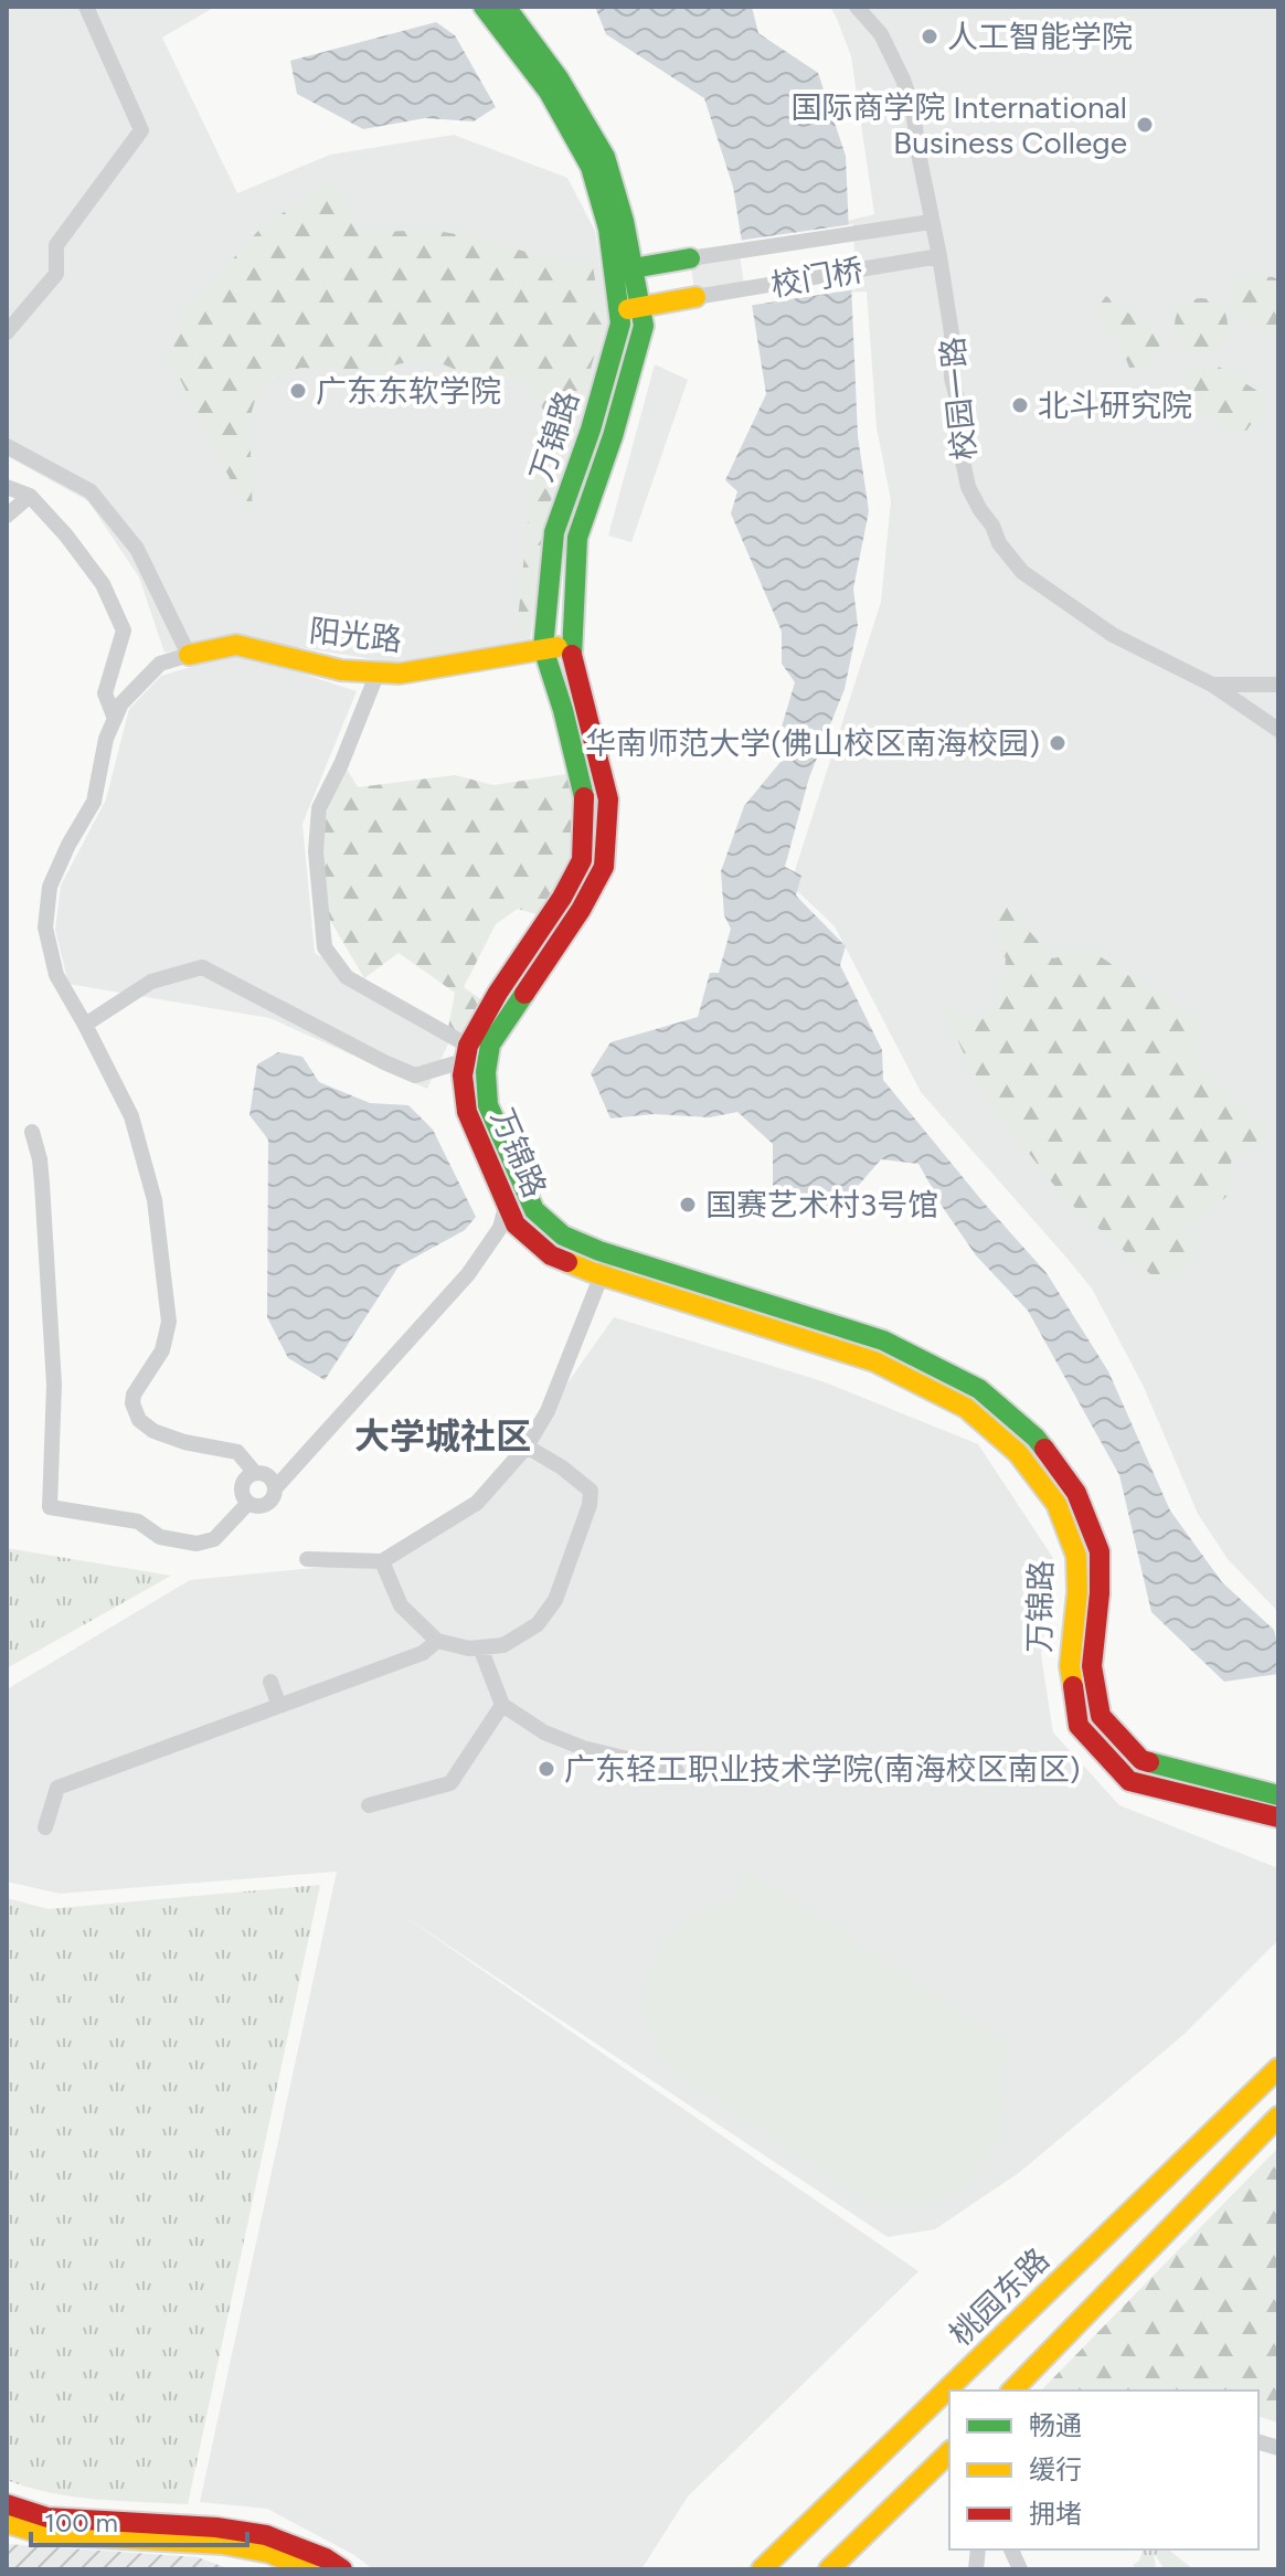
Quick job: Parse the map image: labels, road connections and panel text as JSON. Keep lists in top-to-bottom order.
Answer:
{
  "streets": {
    "street": [
      "校门桥",
      "校园一路",
      "万锦路",
      "阳光路",
      "桃园东路"
    ]
  },
  "crossings": [
    ["校门桥", "校园一路"],
    ["万锦路", "阳光路"]
  ],
  "districts": ["大学城社区"],
  "places": [
    "人工智能学院",
    "国际商学院 International Business College",
    "广东东软学院",
    "北斗研究院",
    "华南师范大学(佛山校区南海校园)",
    "国赛艺术村3号馆",
    "广东轻工职业技术学院(南海校区南区)"
  ],
  "legend": ["畅通", "缓行", "拥堵"],
  "scale_bar": "100 m"
}
